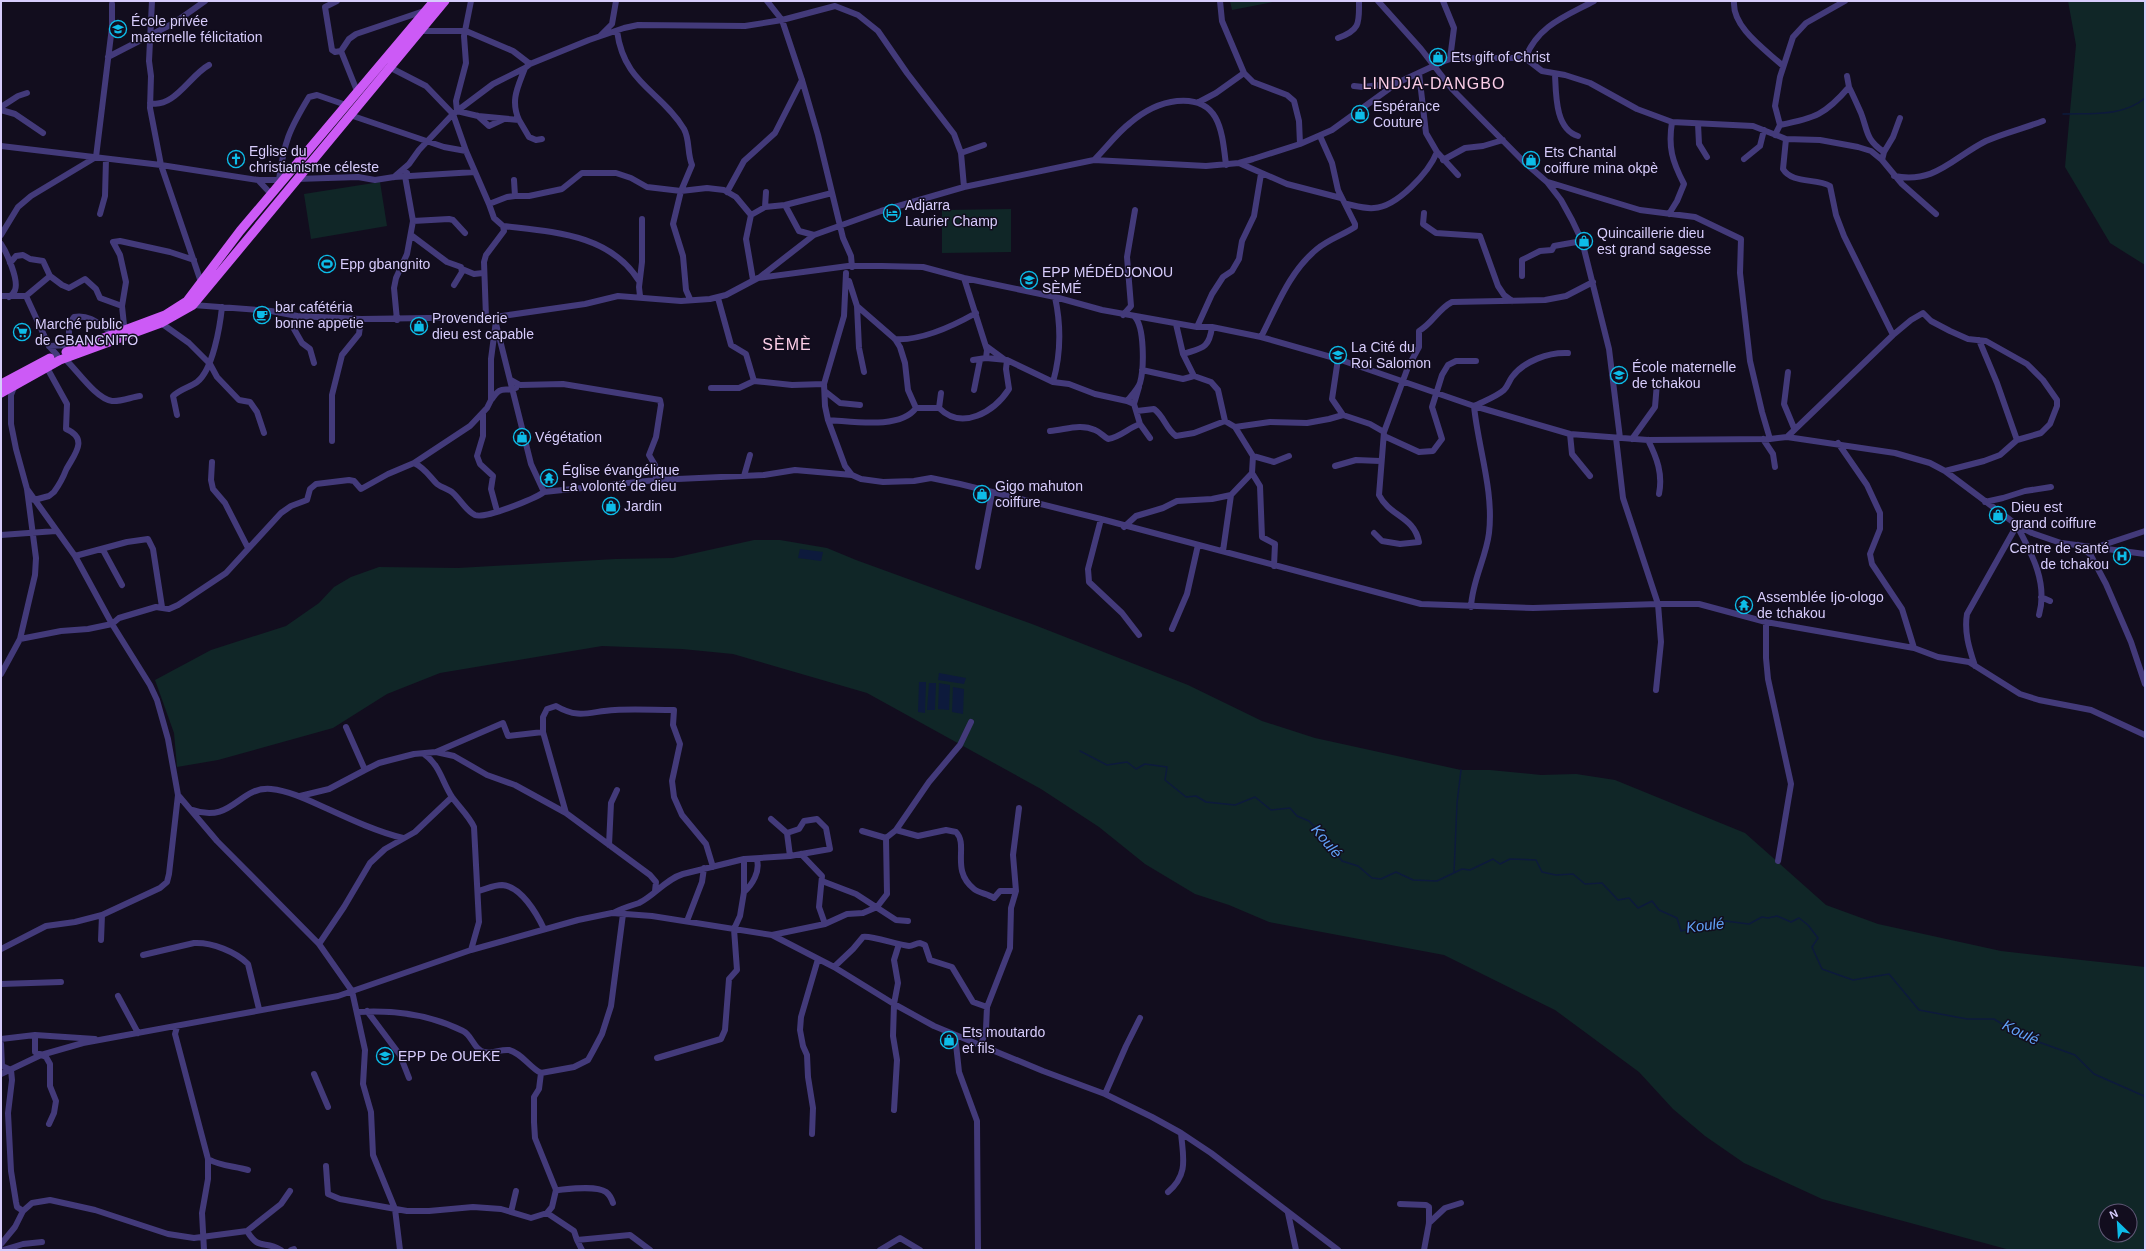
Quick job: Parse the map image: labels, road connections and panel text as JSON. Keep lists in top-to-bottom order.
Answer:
{
  "districts": ["LINDJA-DANGBO", "SÈMÈ"],
  "water": ["Koulé"],
  "places": {
    "school or university": [
      "École privée maternelle félicitation",
      "EPP MÉDÉDJONOU SÈMÉ",
      "La Cité du Roi Salomon",
      "École maternelle de tchakou",
      "EPP De OUEKE"
    ],
    "shop": [
      "Ets gift of Christ",
      "Espérance Couture",
      "Ets Chantal coiffure mina okpè",
      "Quincaillerie dieu est grand sagesse",
      "Provenderie dieu est capable",
      "Végétation",
      "Gigo mahuton coiffure",
      "Jardin",
      "Dieu est grand coiffure",
      "Ets moutardo et fils"
    ],
    "church": ["Eglise du christianisme céleste"],
    "hotel": ["Adjarra Laurier Champ"],
    "sports": ["Epp gbangnito"],
    "cafe": ["bar cafétéria bonne appetie"],
    "supermarket": ["Marché public de GBANGNITO"],
    "temple": ["Église évangélique La volonté de dieu", "Assemblée Ijo-ologo de tchakou"],
    "hospital": ["Centre de santé de tchakou"]
  },
  "north": "top left"
}
